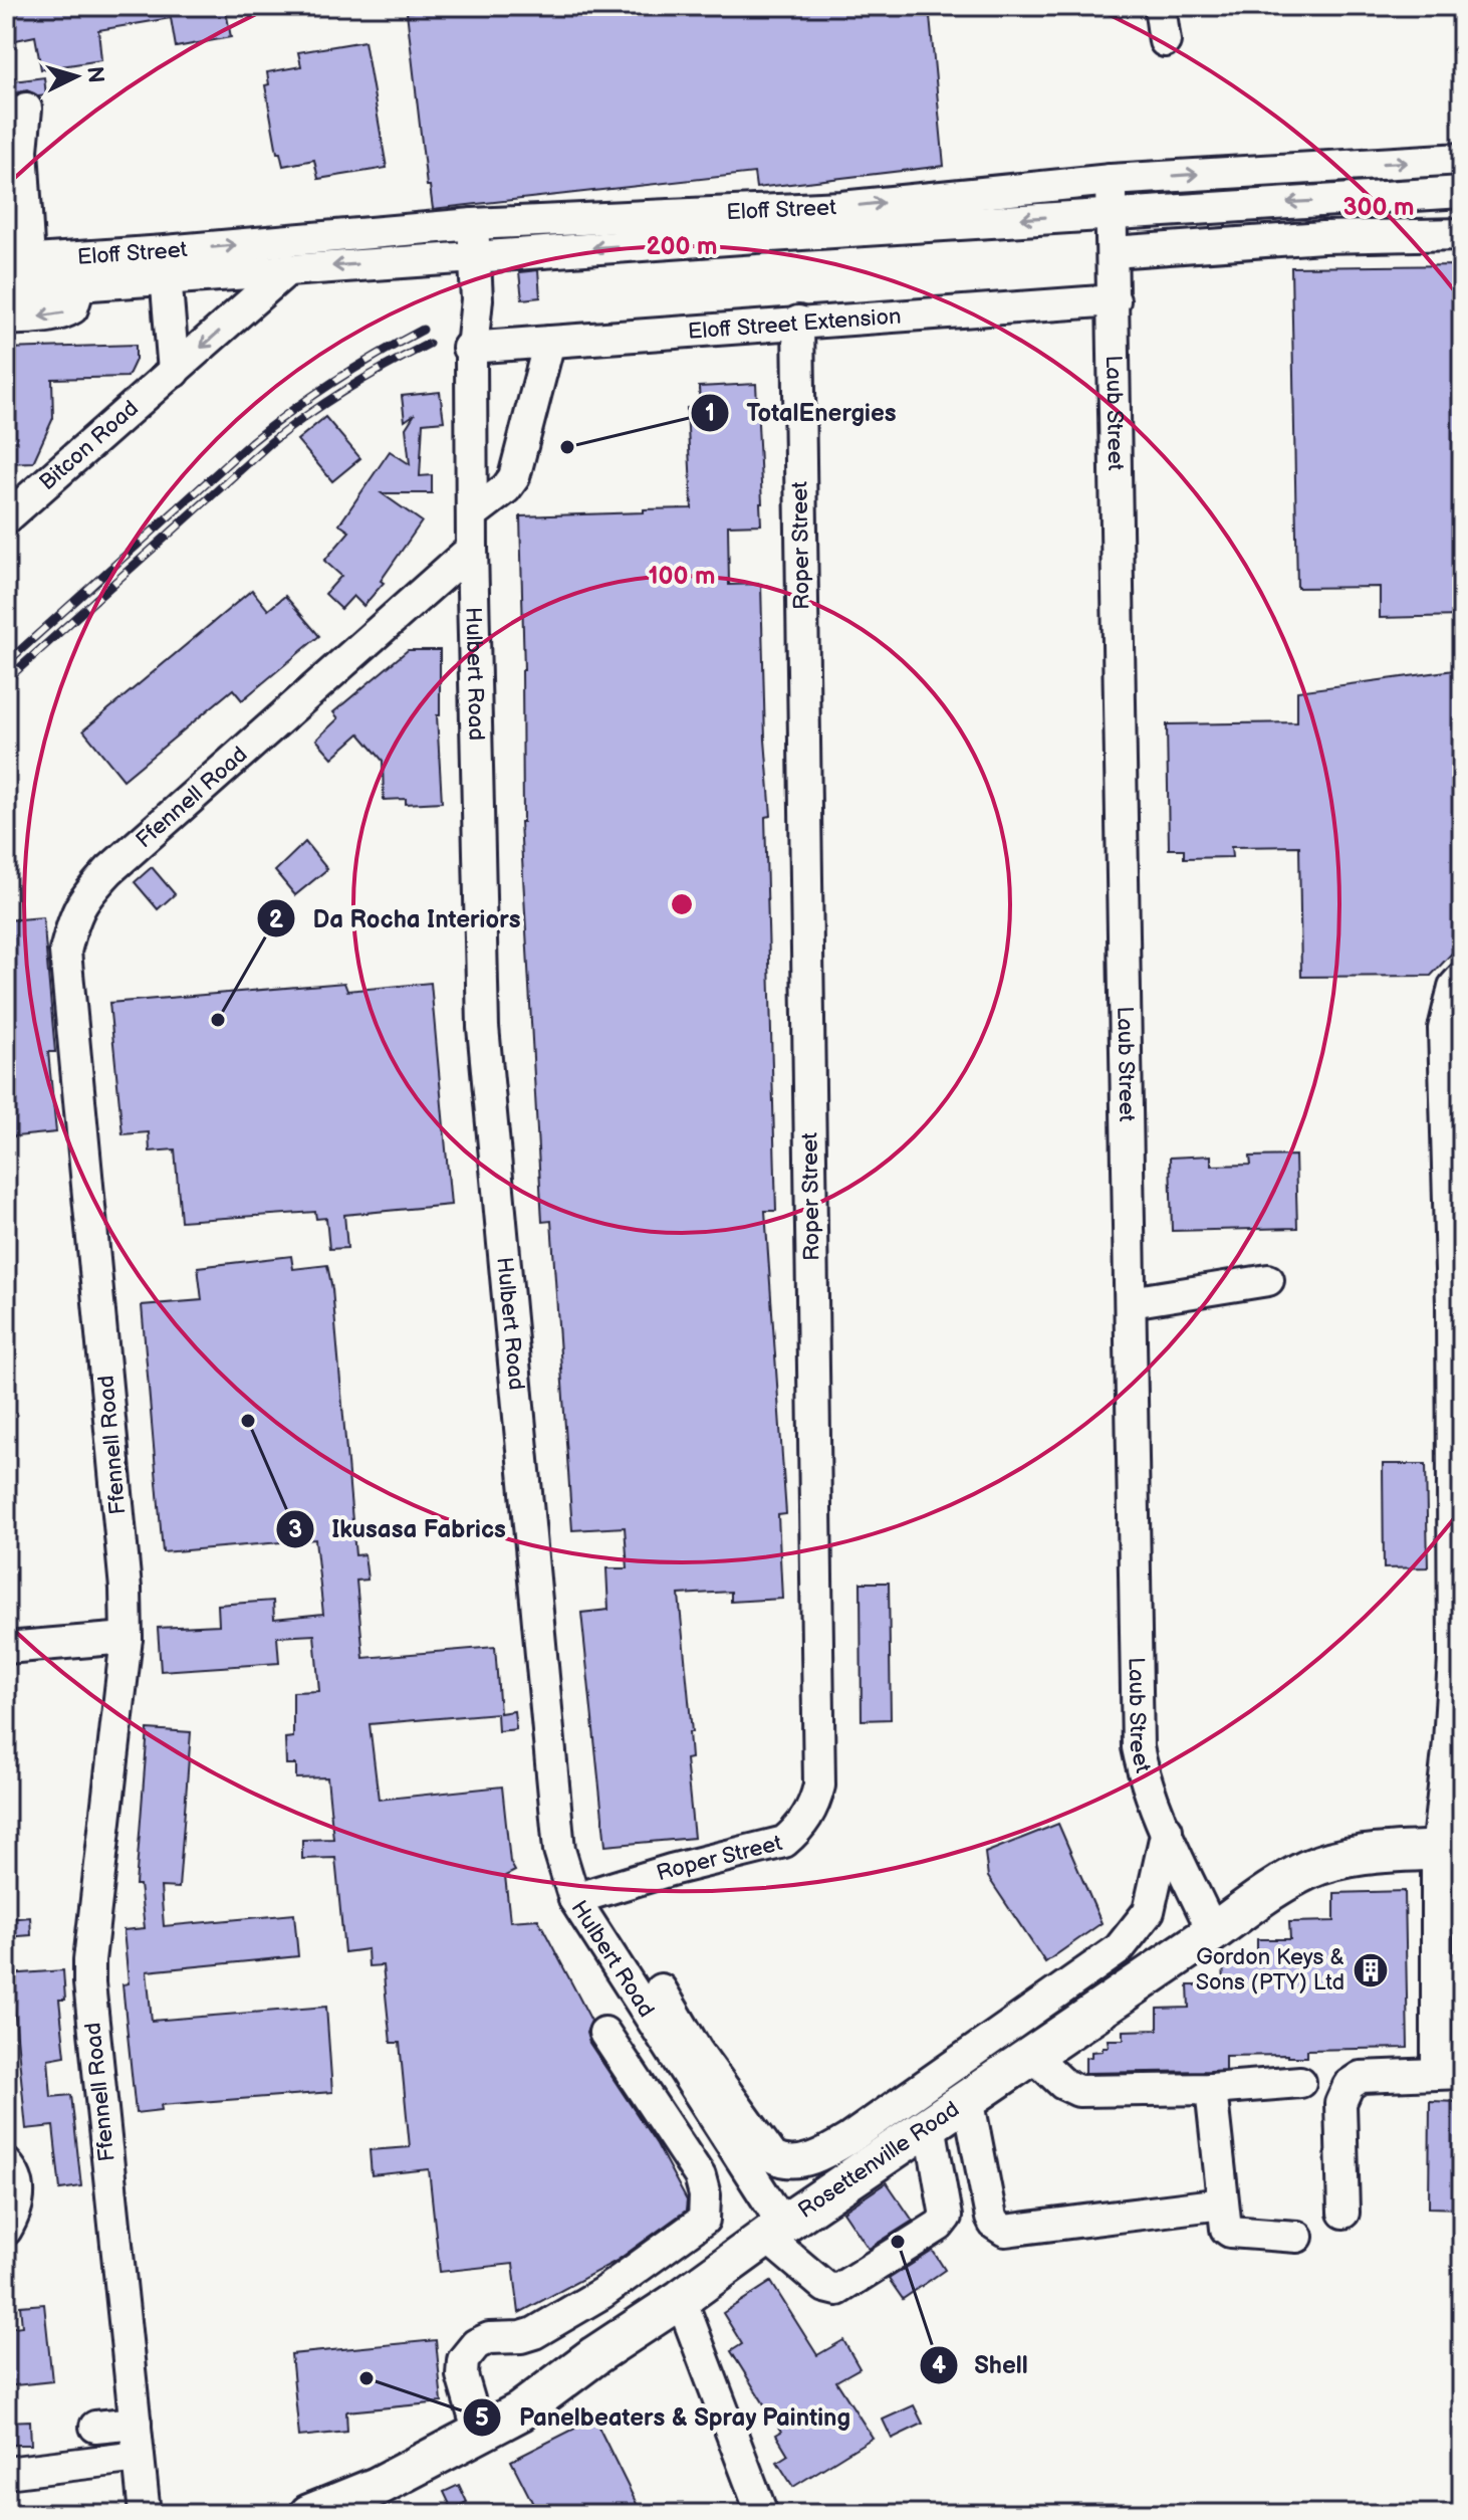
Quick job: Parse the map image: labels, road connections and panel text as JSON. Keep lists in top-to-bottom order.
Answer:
{
  "streets": {
    "main road": ["Rosettenville Road"],
    "street": [
      "Eloff Street",
      "Eloff Street Extension",
      "Laub Street",
      "Bitcon Road",
      "Roper Street",
      "Hulbert Road",
      "Ffennell Road"
    ]
  },
  "crossings": [
    ["Eloff Street", "Laub Street"],
    ["Eloff Street", "Bitcon Road"],
    ["Eloff Street", "Hulbert Road"],
    ["Eloff Street Extension", "Laub Street"],
    ["Eloff Street Extension", "Roper Street"],
    ["Eloff Street Extension", "Hulbert Road"],
    ["Laub Street", "Rosettenville Road"],
    ["Roper Street", "Hulbert Road"],
    ["Hulbert Road", "Ffennell Road"],
    ["Hulbert Road", "Rosettenville Road"]
  ],
  "one_way": ["Bitcon Road"],
  "places": {
    "other": [
      "TotalEnergies",
      "Da Rocha Interiors",
      "Ikusasa Fabrics",
      "Shell",
      "Panelbeaters & Spray Painting"
    ],
    "building": ["Gordon Keys & Sons (PTY) Ltd"]
  },
  "north": "right",
  "rings": ["300 m", "200 m", "100 m"]
}
